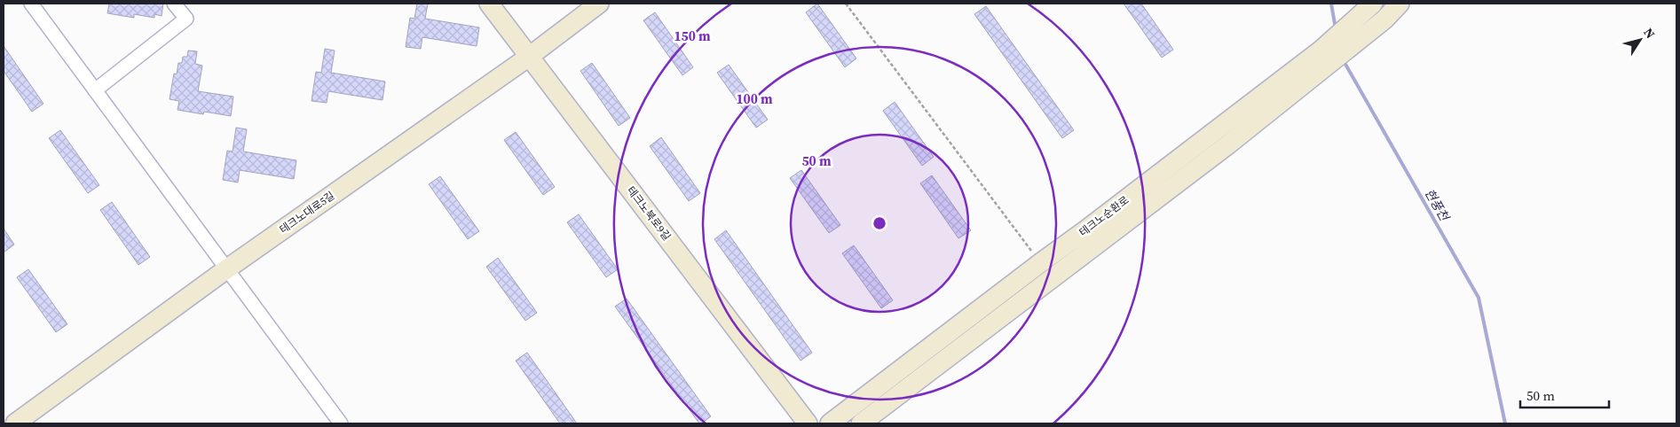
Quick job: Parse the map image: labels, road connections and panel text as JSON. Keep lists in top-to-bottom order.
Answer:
{
  "streets": {
    "street": ["테크노대로5길", "테크노북로9길", "테크노순환로"]
  },
  "crossings": [
    ["테크노대로5길", "테크노북로9길"]
  ],
  "water": ["현풍천"],
  "scale_bar": "50 m",
  "north": "top right",
  "rings": ["150 m", "100 m", "50 m"]
}
